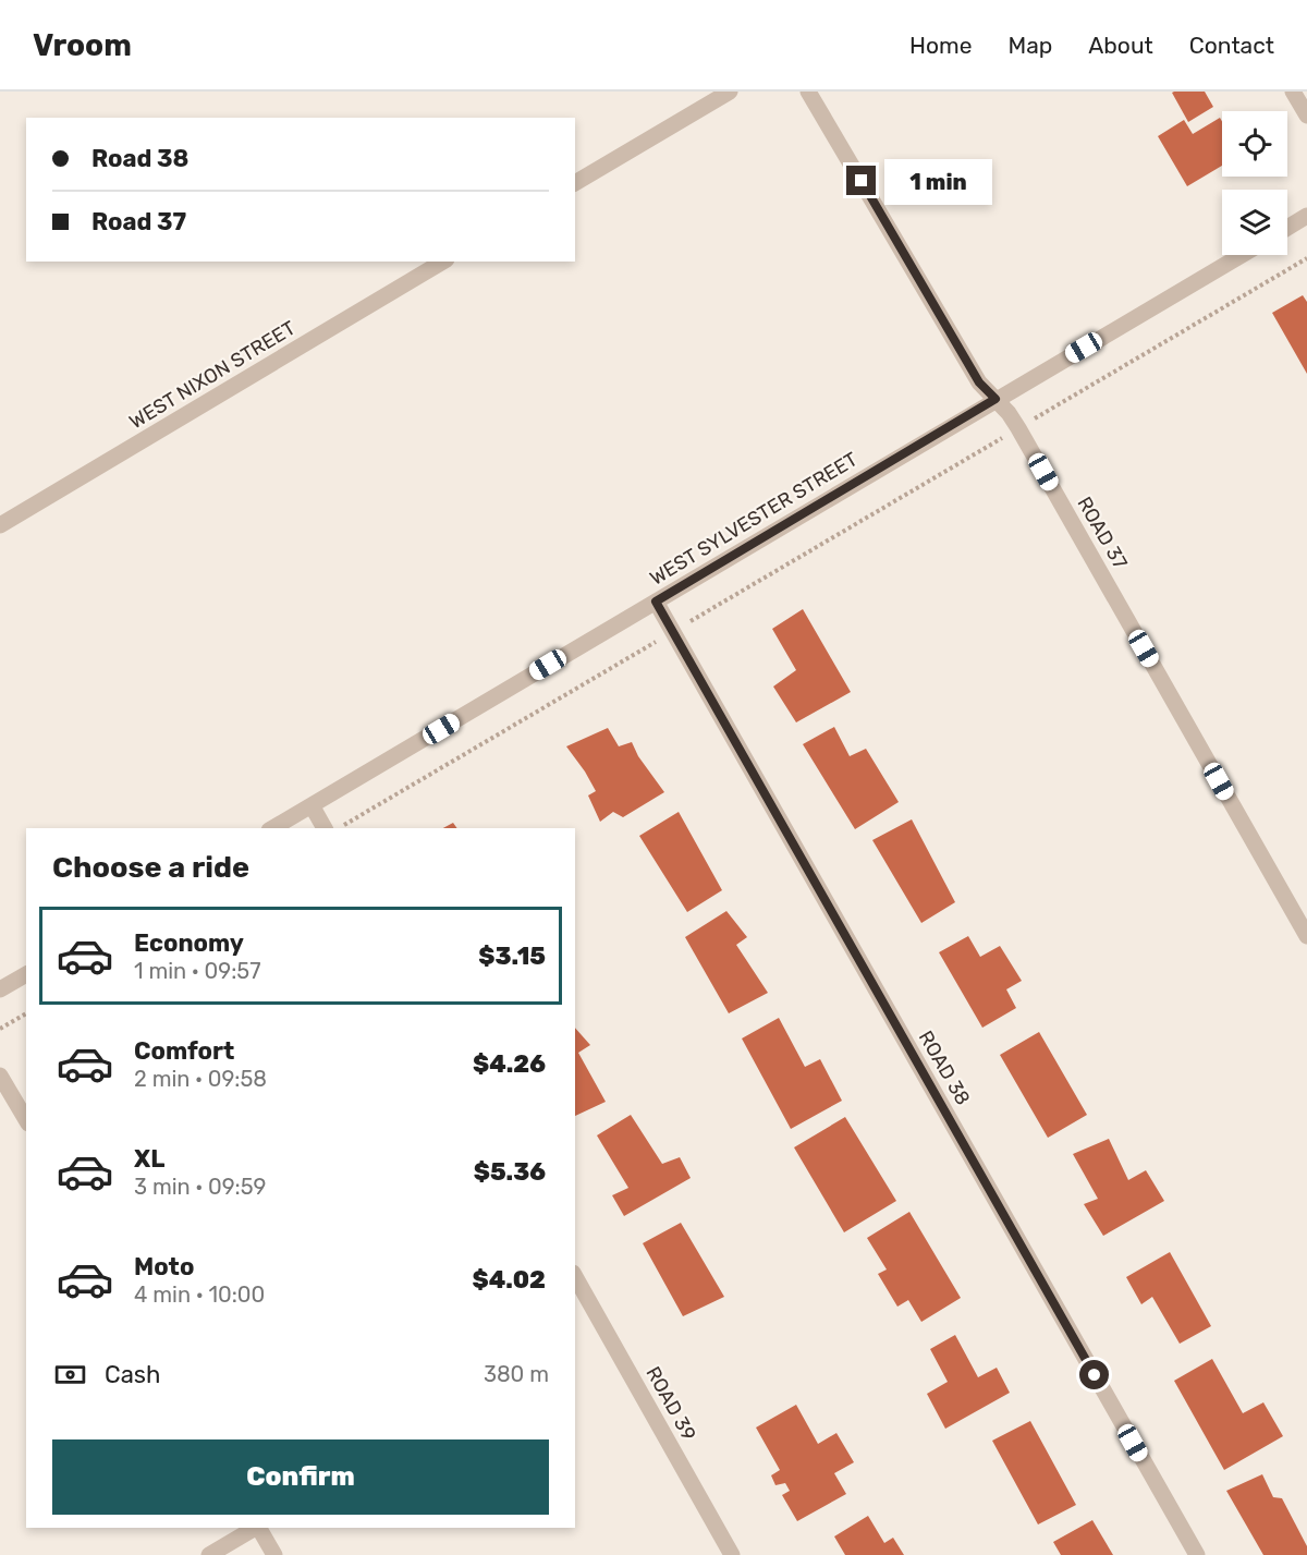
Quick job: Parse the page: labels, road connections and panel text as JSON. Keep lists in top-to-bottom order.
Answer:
{
  "streets": {
    "street": [
      "WEST NIXON STREET",
      "WEST SYLVESTER STREET",
      "ROAD 37",
      "ROAD 38",
      "ROAD 39"
    ]
  },
  "crossings": [
    ["WEST SYLVESTER STREET", "ROAD 37"],
    ["WEST SYLVESTER STREET", "ROAD 38"]
  ],
  "page": {
    "header": "Vroom",
    "nav": [
      "Home",
      "Map",
      "About",
      "Contact"
    ],
    "banner": ["Road 38", "Road 37"],
    "bubble": "1 min",
    "heading": "Choose a ride",
    "list": [
      {
        "name": "Economy",
        "note": "1 min · 09:57",
        "value": "$3.15"
      },
      {
        "name": "Comfort",
        "note": "2 min · 09:58",
        "value": "$4.26"
      },
      {
        "name": "XL",
        "note": "3 min · 09:59",
        "value": "$5.36"
      },
      {
        "name": "Moto",
        "note": "4 min · 10:00",
        "value": "$4.02"
      }
    ],
    "pay": ["Cash", "380 m"],
    "buttons": "Confirm"
  }
}
